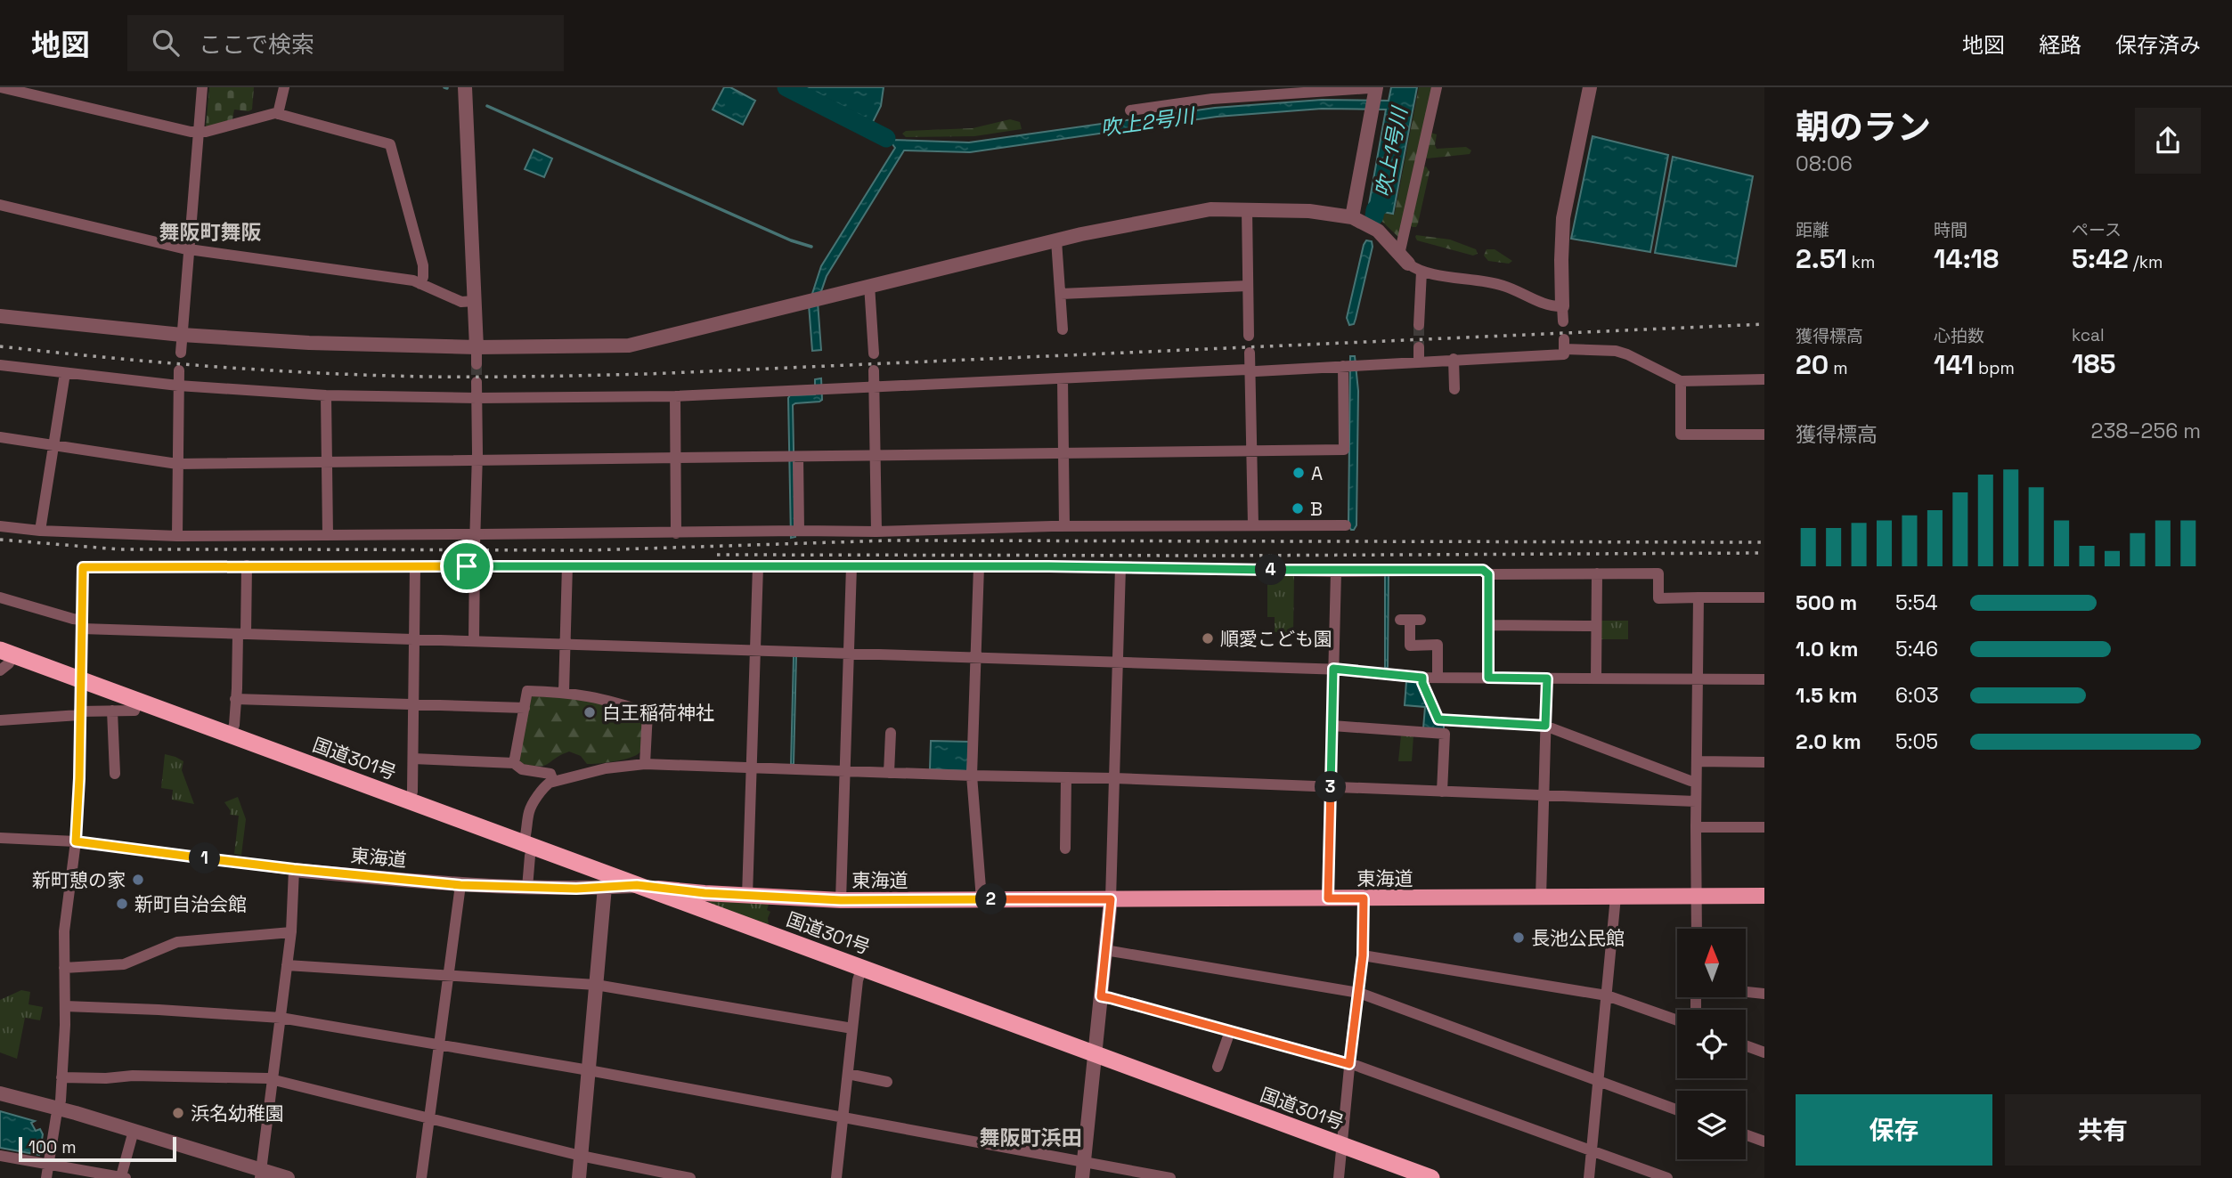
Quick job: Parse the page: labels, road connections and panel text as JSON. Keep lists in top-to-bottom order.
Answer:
{
  "streets": {
    "highway": ["国道301号"],
    "main road": ["東海道"]
  },
  "crossings": [
    ["国道301号", "東海道"]
  ],
  "districts": ["舞阪町舞阪", "舞阪町浜田"],
  "water": ["吹上2号川", "吹上1号川"],
  "places": [
    "A",
    "B",
    "順愛こども園",
    "白王稲荷神社",
    "新町憩の家",
    "新町自治会館",
    "長池公民館",
    "浜名幼稚園"
  ],
  "scale_bar": "100 m",
  "north": "top",
  "page": {
    "header": "地図",
    "search": "ここで検索",
    "nav": ["地図", "経路", "保存済み"],
    "heading": ["朝のラン", "08:06"],
    "stats": [
      ["距離", "2.51 km"],
      ["時間", "14:18"],
      ["ペース", "5:42 /km"],
      ["獲得標高", "20 m"],
      ["心拍数", "141 bpm"],
      ["kcal", "185"]
    ],
    "chart": ["獲得標高", "238–256 m"],
    "pins": [
      "4",
      "3",
      "1",
      "2"
    ],
    "list": [
      {
        "name": "500 m",
        "note": "5:54"
      },
      {
        "name": "1.0 km",
        "note": "5:46"
      },
      {
        "name": "1.5 km",
        "note": "6:03"
      },
      {
        "name": "2.0 km",
        "note": "5:05"
      }
    ],
    "buttons": ["保存", "共有"],
    "scale": "100 m"
  }
}
